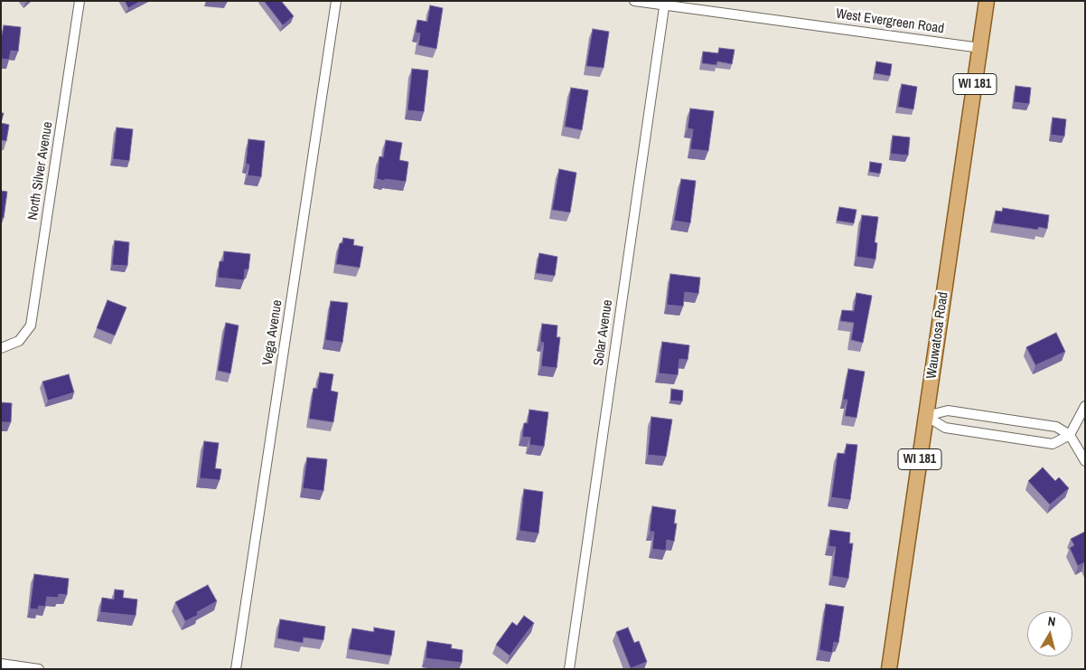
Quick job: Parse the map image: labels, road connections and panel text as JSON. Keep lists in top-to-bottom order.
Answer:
{
  "streets": {
    "main road": ["WI 181", "Wauwatosa Road"],
    "street": [
      "West Evergreen Road",
      "North Silver Avenue",
      "Vega Avenue",
      "Solar Avenue"
    ]
  },
  "crossings": [
    ["West Evergreen Road", "Solar Avenue"],
    ["West Evergreen Road", "Wauwatosa Road"]
  ],
  "north": "top"
}
